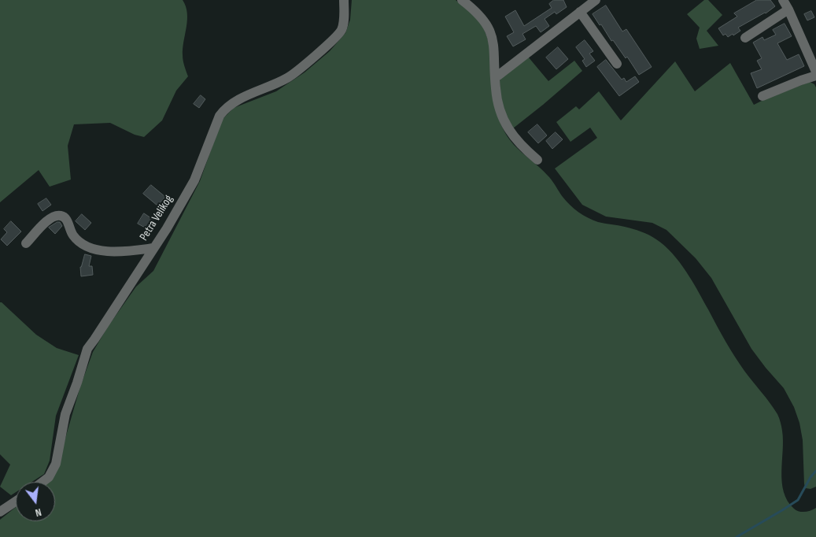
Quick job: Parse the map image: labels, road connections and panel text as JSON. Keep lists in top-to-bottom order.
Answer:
{
  "streets": {
    "street": ["Petra Velikog"]
  },
  "north": "bottom"
}
